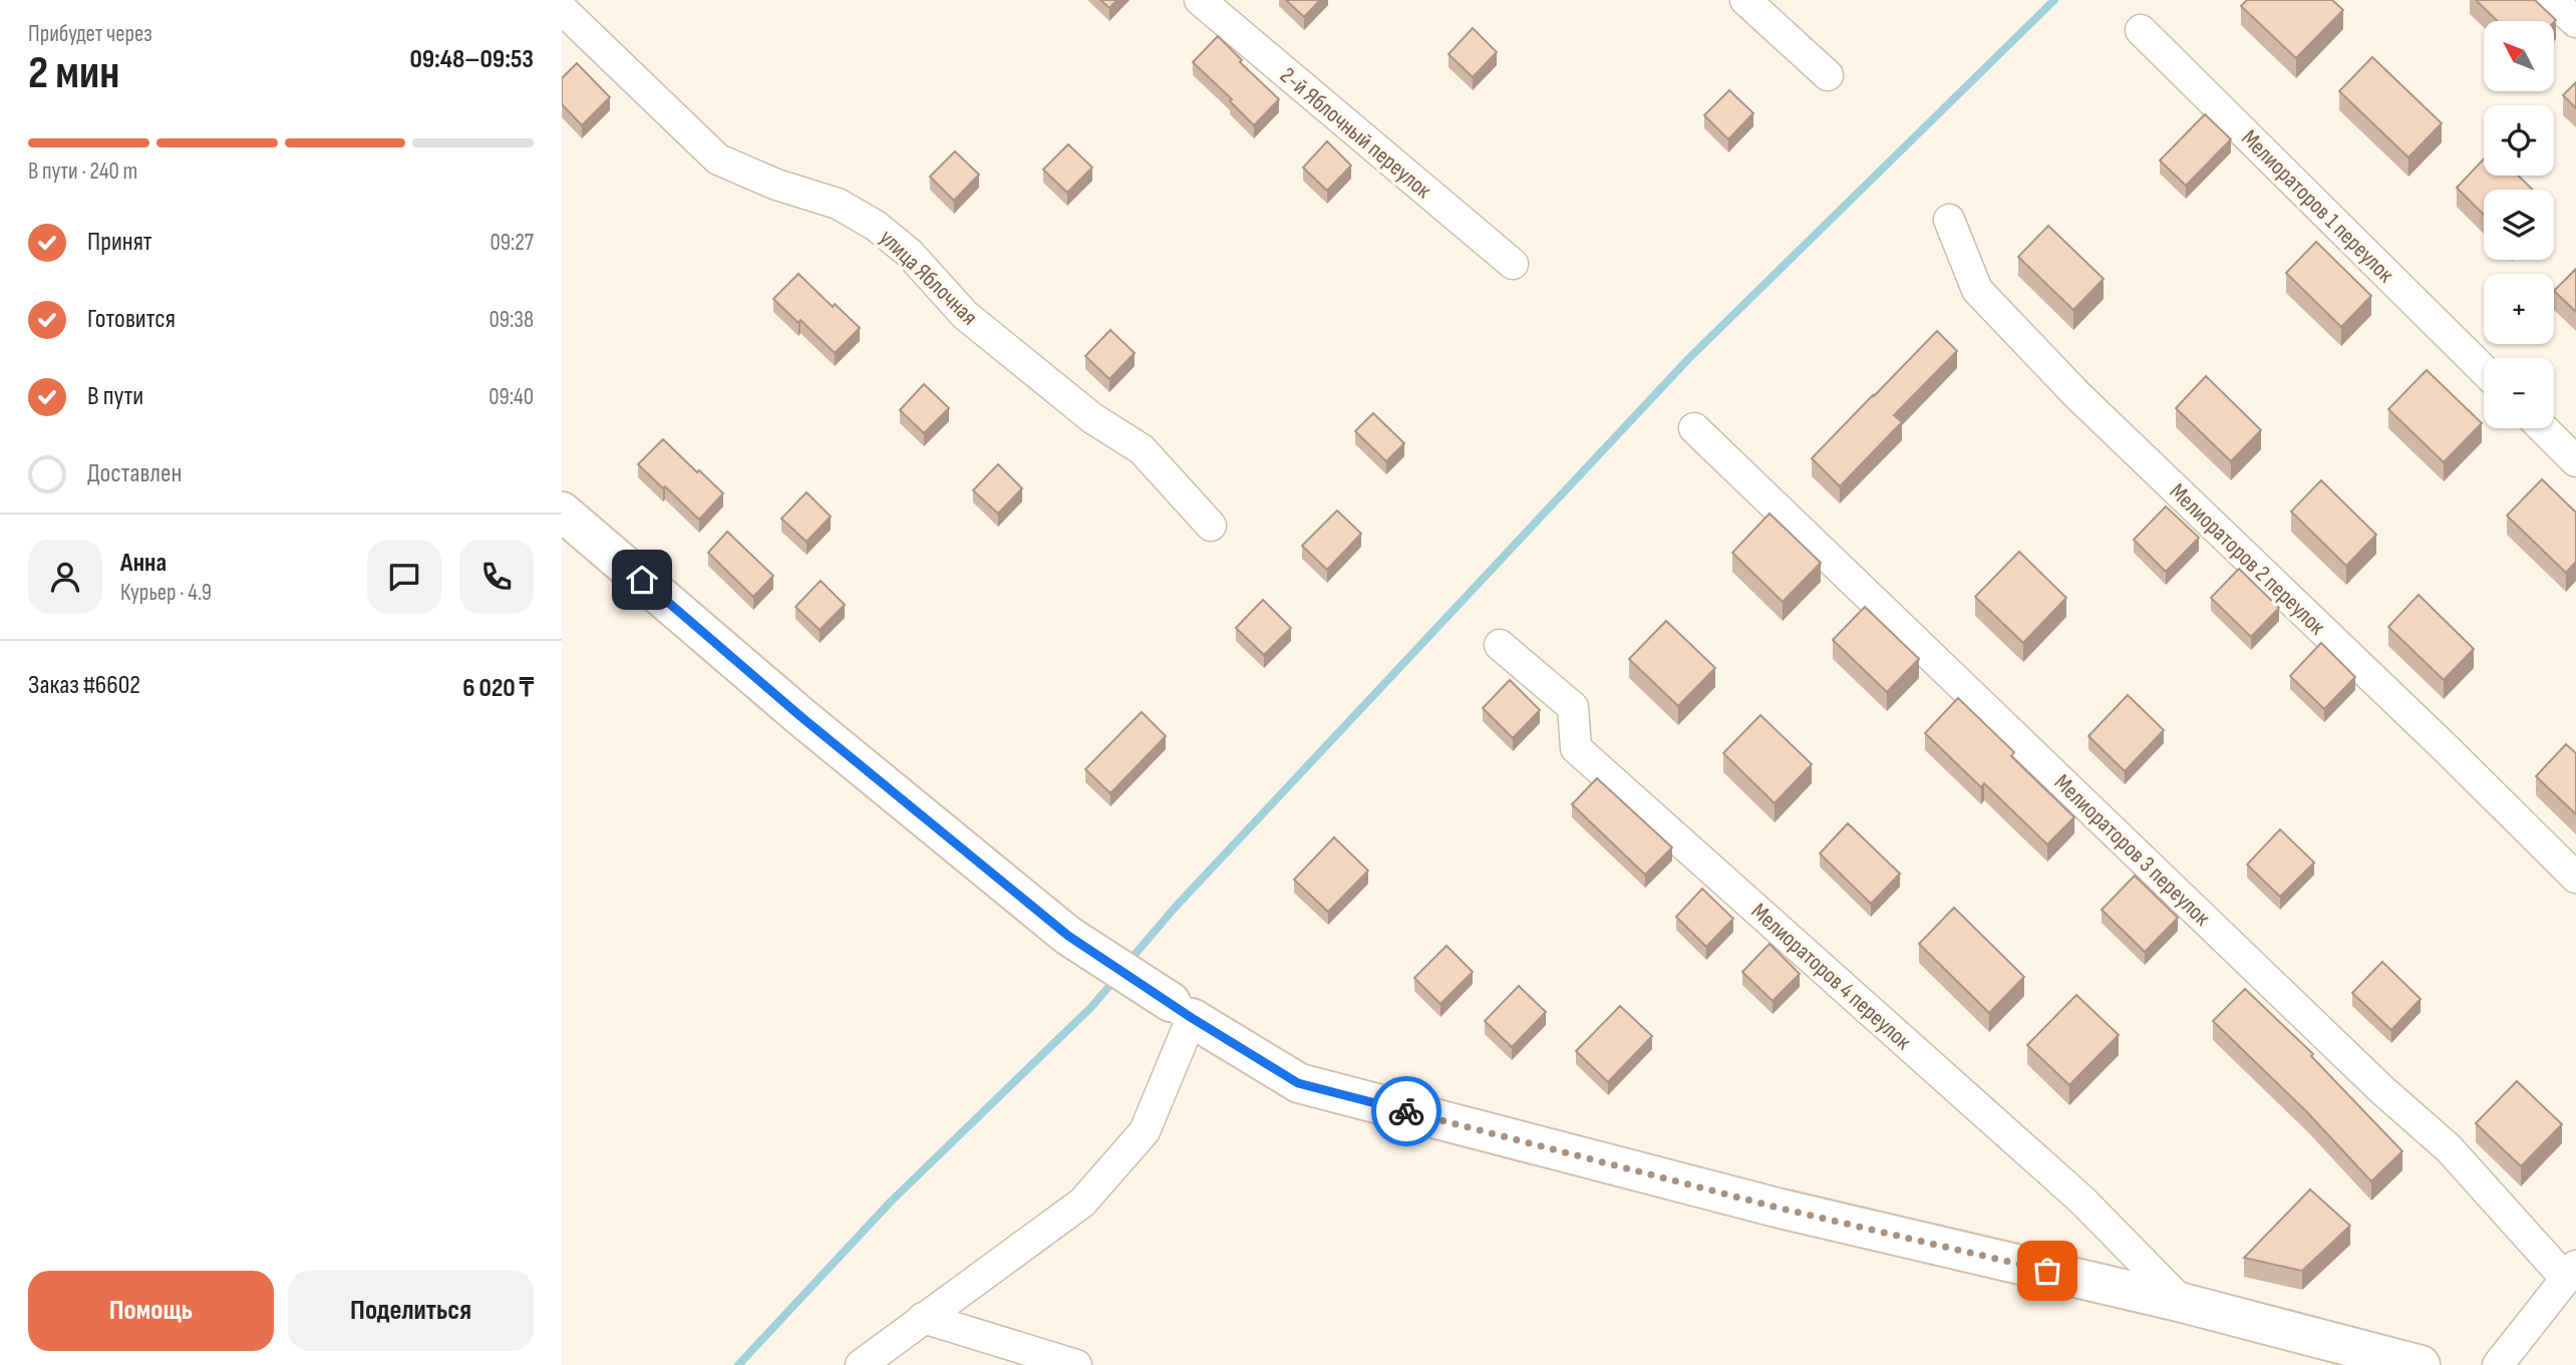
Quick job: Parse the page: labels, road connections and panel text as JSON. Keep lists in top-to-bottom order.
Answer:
{
  "streets": {
    "street": [
      "2-й Яблочный переулок",
      "Мелиораторов 1 переулок",
      "улица Яблочная",
      "Мелиораторов 2 переулок",
      "Мелиораторов 3 переулок",
      "Мелиораторов 4 переулок"
    ]
  },
  "north": "top left",
  "page": {
    "heading": ["2 мин", "Прибудет через", "09:48–09:53"],
    "panel": [
      "Анна",
      "Курьер · 4.9",
      "Заказ #6602",
      "6 020 ₸"
    ],
    "map_buttons": ["+", "−"],
    "bar": "В пути · 240 m",
    "list": [
      ["Принят", "09:27"],
      ["Готовится", "09:38"],
      ["В пути", "09:40"],
      "Доставлен"
    ],
    "buttons": ["Помощь", "Поделиться"]
  }
}
